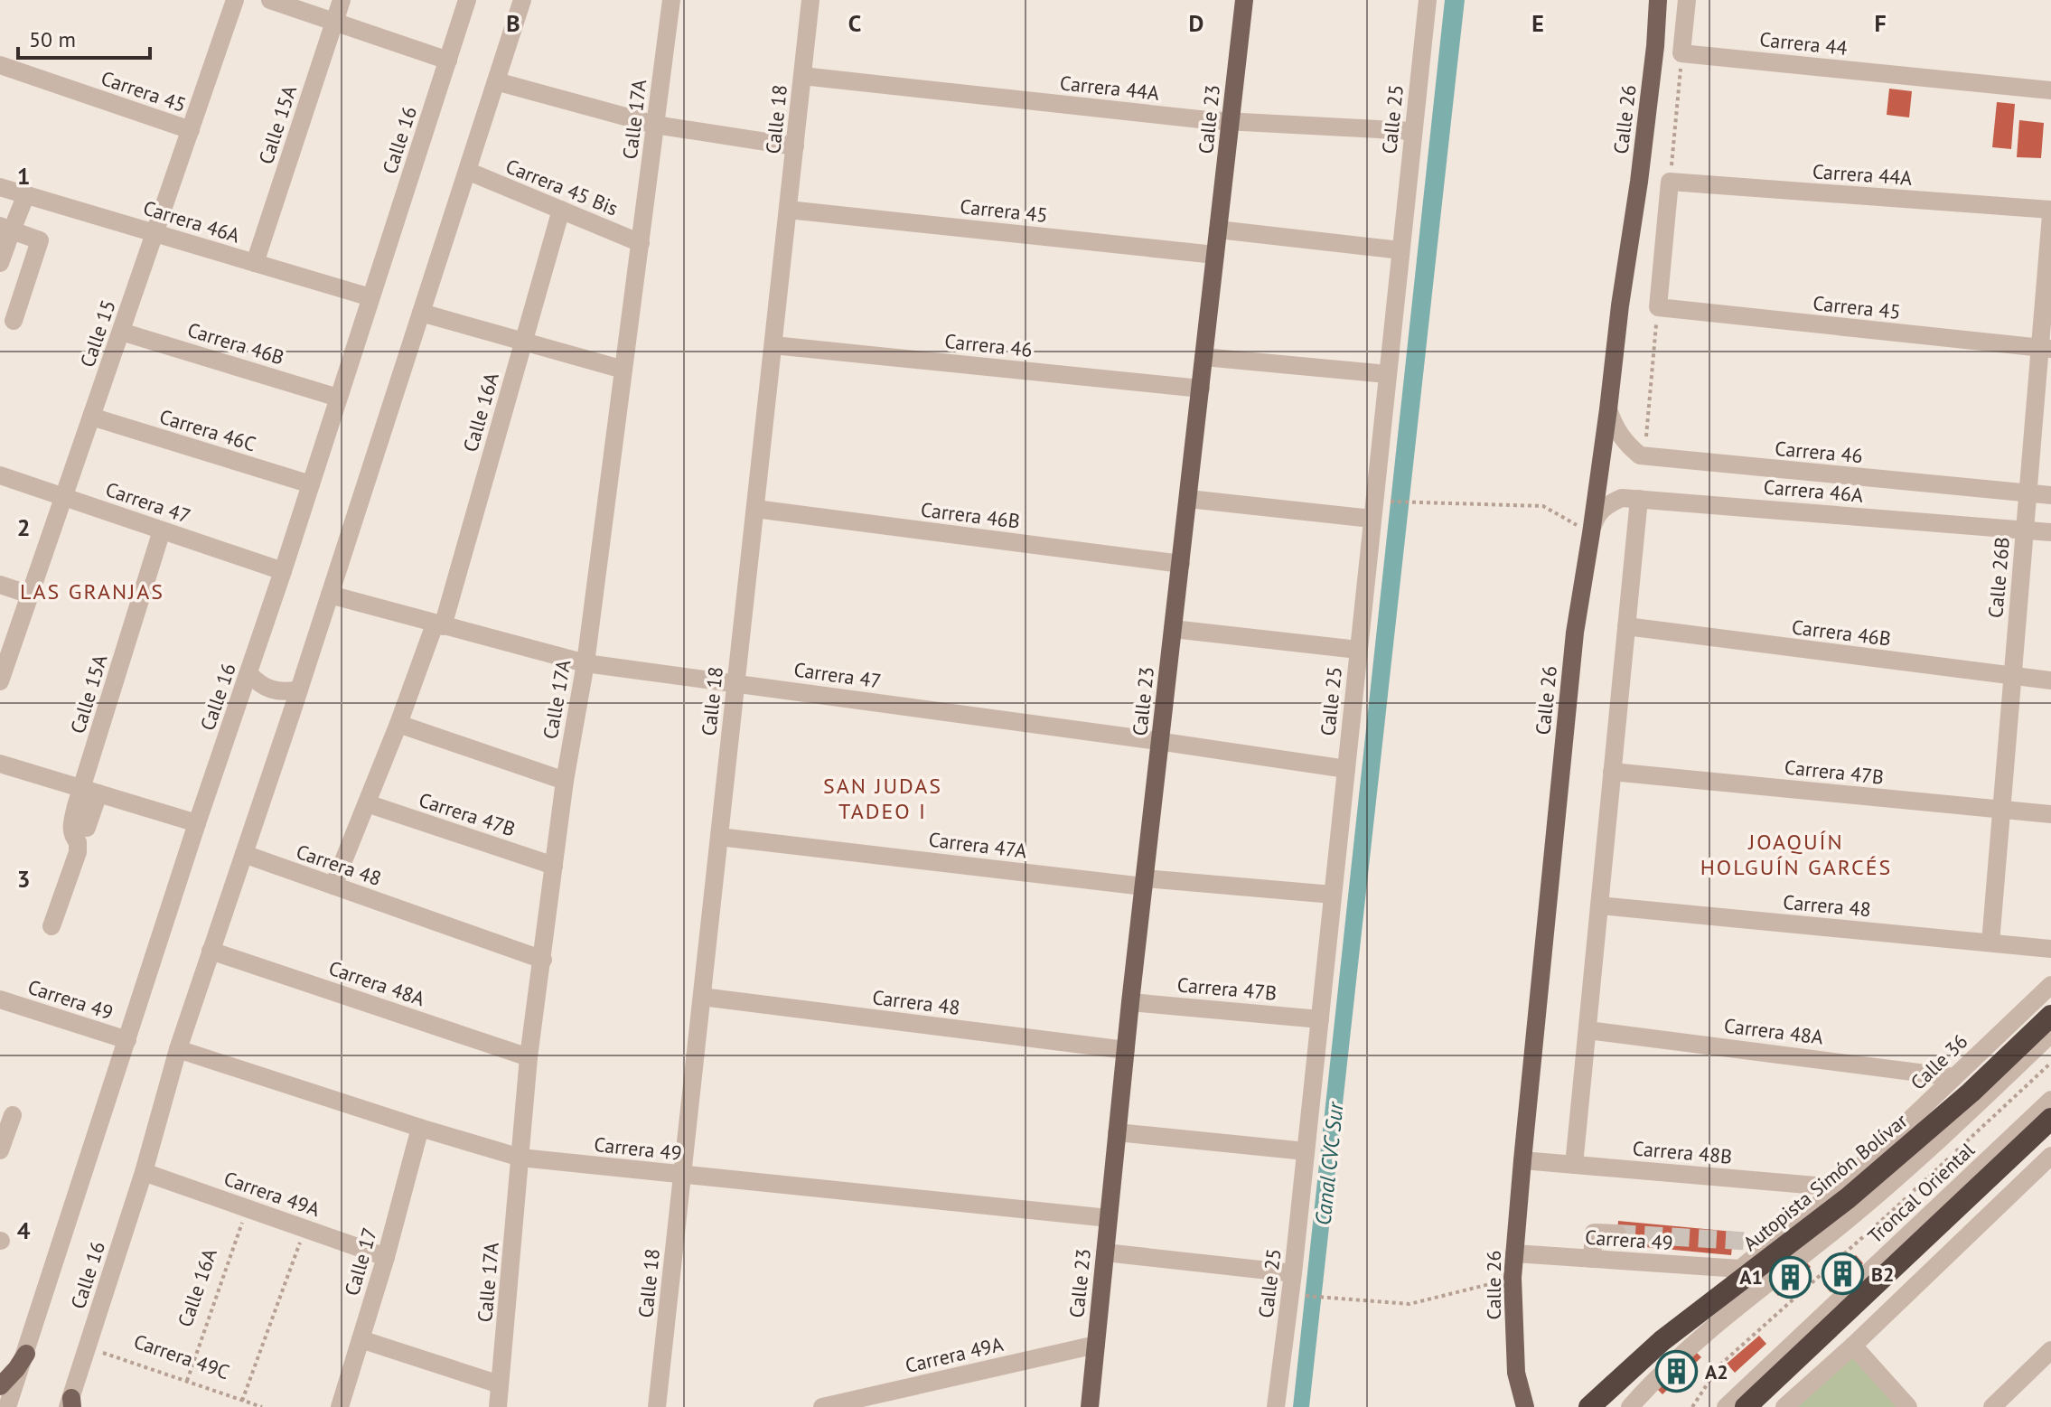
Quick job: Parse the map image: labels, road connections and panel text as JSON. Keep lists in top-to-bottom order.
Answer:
{
  "streets": {
    "highway": ["Autopista Simón Bolívar"],
    "main road": ["Calle 23", "Calle 26"],
    "street": [
      "Carrera 44",
      "Carrera 44A",
      "Carrera 45",
      "Calle 17A",
      "Calle 18",
      "Calle 25",
      "Calle 15A",
      "Calle 16",
      "Carrera 45 Bis",
      "Carrera 46A",
      "Calle 15",
      "Carrera 46B",
      "Carrera 46",
      "Calle 16A",
      "Carrera 46C",
      "Carrera 47",
      "Calle 26B",
      "Carrera 47B",
      "Carrera 47A",
      "Carrera 48",
      "Carrera 48A",
      "Carrera 49",
      "Calle 36",
      "Carrera 48B",
      "Troncal Oriental",
      "Carrera 49A",
      "Calle 17"
    ],
    "path": ["Carrera 49C"]
  },
  "crossings": [
    ["Carrera 44A", "Calle 18"],
    ["Carrera 44A", "Calle 23"],
    ["Carrera 44A", "Calle 25"],
    ["Carrera 44A", "Calle 26B"],
    ["Carrera 45", "Calle 18"],
    ["Carrera 45", "Calle 23"],
    ["Carrera 45", "Calle 15"],
    ["Carrera 45", "Calle 26B"],
    ["Calle 17A", "Carrera 45 Bis"],
    ["Calle 17A", "Carrera 47"],
    ["Calle 17A", "Carrera 47B"],
    ["Calle 17A", "Carrera 48"],
    ["Calle 17A", "Carrera 48A"],
    ["Calle 17A", "Carrera 49"],
    ["Calle 18", "Carrera 46B"],
    ["Calle 18", "Carrera 46"],
    ["Calle 18", "Carrera 47"],
    ["Calle 18", "Carrera 47A"],
    ["Calle 18", "Carrera 48"],
    ["Calle 18", "Carrera 49"],
    ["Calle 23", "Carrera 46B"],
    ["Calle 23", "Carrera 46"],
    ["Calle 23", "Carrera 47"],
    ["Calle 23", "Carrera 47B"],
    ["Calle 23", "Carrera 47A"],
    ["Calle 23", "Carrera 48"],
    ["Calle 23", "Carrera 49"],
    ["Calle 23", "Carrera 49A"],
    ["Calle 25", "Carrera 47"],
    ["Calle 25", "Carrera 47B"],
    ["Calle 25", "Carrera 47A"],
    ["Calle 26", "Carrera 46A"],
    ["Calle 26", "Carrera 46"],
    ["Calle 26", "Carrera 49"],
    ["Calle 26", "Carrera 48B"],
    ["Calle 15A", "Carrera 46A"],
    ["Calle 15A", "Carrera 47"],
    ["Calle 16", "Carrera 45 Bis"],
    ["Calle 16", "Carrera 46A"],
    ["Calle 16", "Carrera 46B"],
    ["Calle 16", "Carrera 46C"],
    ["Calle 16", "Carrera 47"],
    ["Calle 16", "Carrera 48"],
    ["Calle 16", "Carrera 48A"],
    ["Calle 16", "Carrera 49"],
    ["Calle 16", "Carrera 49A"],
    ["Calle 16", "Carrera 49C"],
    ["Carrera 45 Bis", "Calle 16A"],
    ["Carrera 46A", "Calle 15"],
    ["Carrera 46A", "Calle 26B"],
    ["Calle 15", "Carrera 46B"],
    ["Calle 15", "Carrera 46C"],
    ["Calle 15", "Carrera 47"],
    ["Carrera 46B", "Calle 26B"],
    ["Carrera 46", "Calle 26B"],
    ["Calle 16A", "Carrera 47"],
    ["Calle 16A", "Carrera 47B"],
    ["Calle 16A", "Carrera 48"],
    ["Calle 16A", "Carrera 49A"],
    ["Calle 16A", "Carrera 49C"],
    ["Calle 26B", "Carrera 47B"],
    ["Calle 26B", "Carrera 48"],
    ["Carrera 48A", "Calle 36"],
    ["Carrera 49", "Calle 36"],
    ["Carrera 49", "Calle 17"],
    ["Calle 36", "Carrera 48B"],
    ["Calle 36", "Autopista Simón Bolívar"],
    ["Carrera 49A", "Calle 17"]
  ],
  "districts": ["LAS GRANJAS", "SAN JUDAS TADEO I", "JOAQUÍN HOLGUÍN GARCÉS"],
  "water": ["Canal CVC Sur"],
  "places": {
    "building": ["B2", "A1", "A2"]
  },
  "scale_bar": "50 m",
  "grid": {
    "columns": [
      "B",
      "C",
      "D",
      "E",
      "F"
    ],
    "rows": [
      "1",
      "2",
      "3",
      "4"
    ]
  }
}
